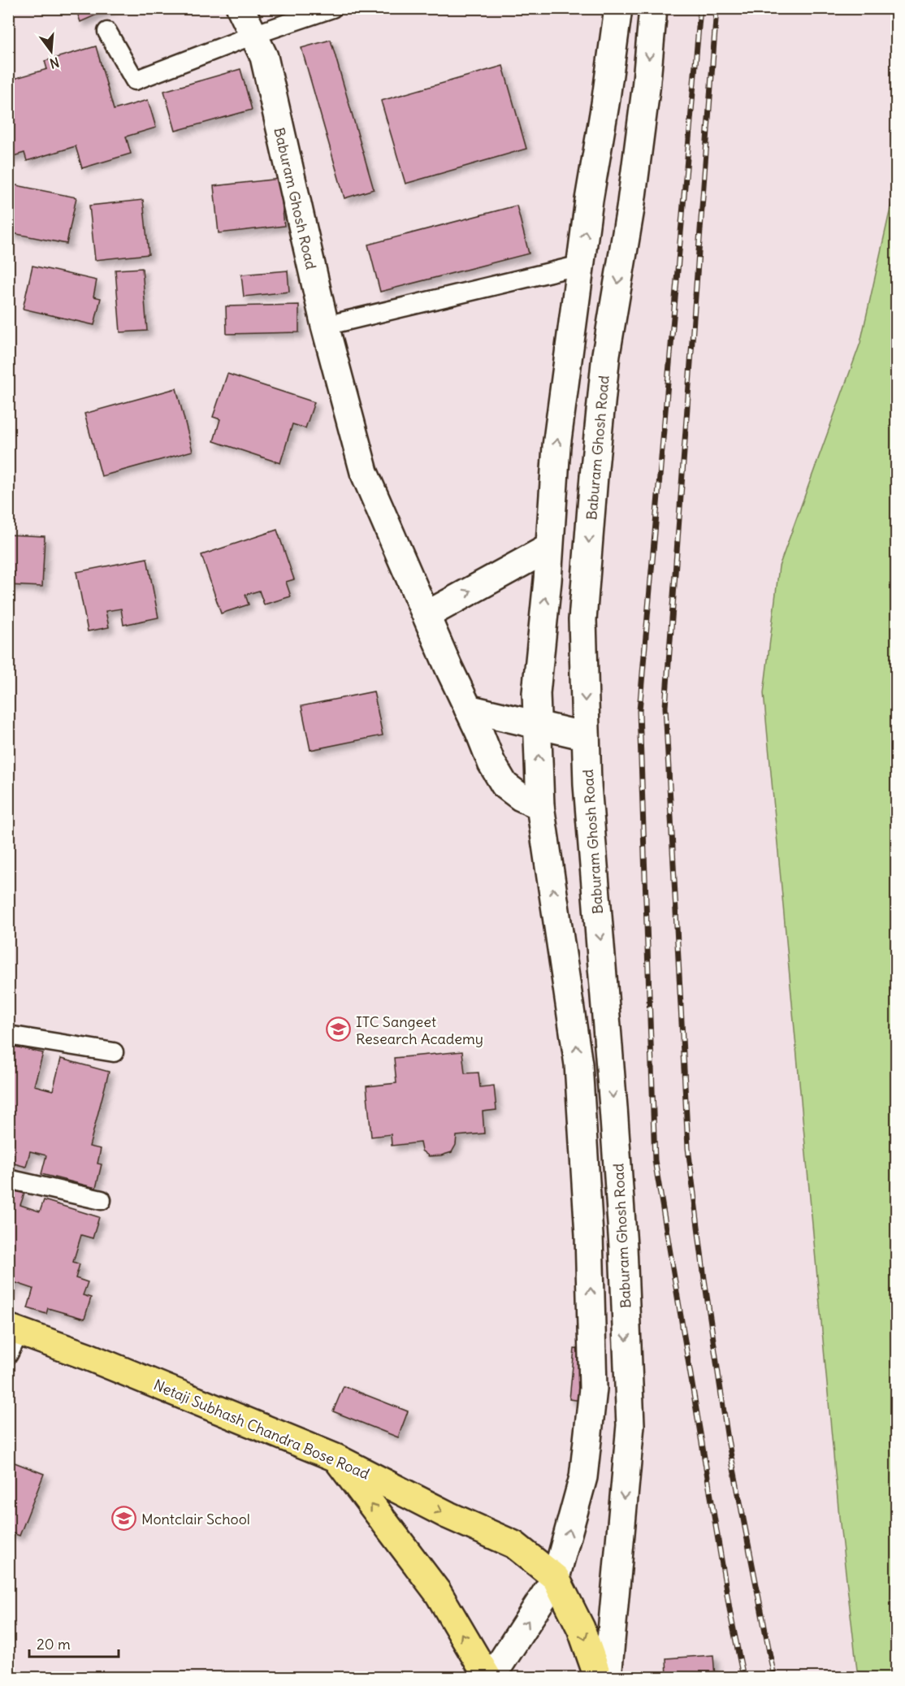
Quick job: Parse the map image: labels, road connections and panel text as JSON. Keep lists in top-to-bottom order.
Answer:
{
  "streets": {
    "main road": ["Baburam Ghosh Road", "Netaji Subhash Chandra Bose Road"]
  },
  "one_way": ["Netaji Subhash Chandra Bose Road"],
  "places": {
    "school or university": ["ITC Sangeet Research Academy", "Montclair School"]
  },
  "scale_bar": "20 m",
  "north": "bottom"
}
